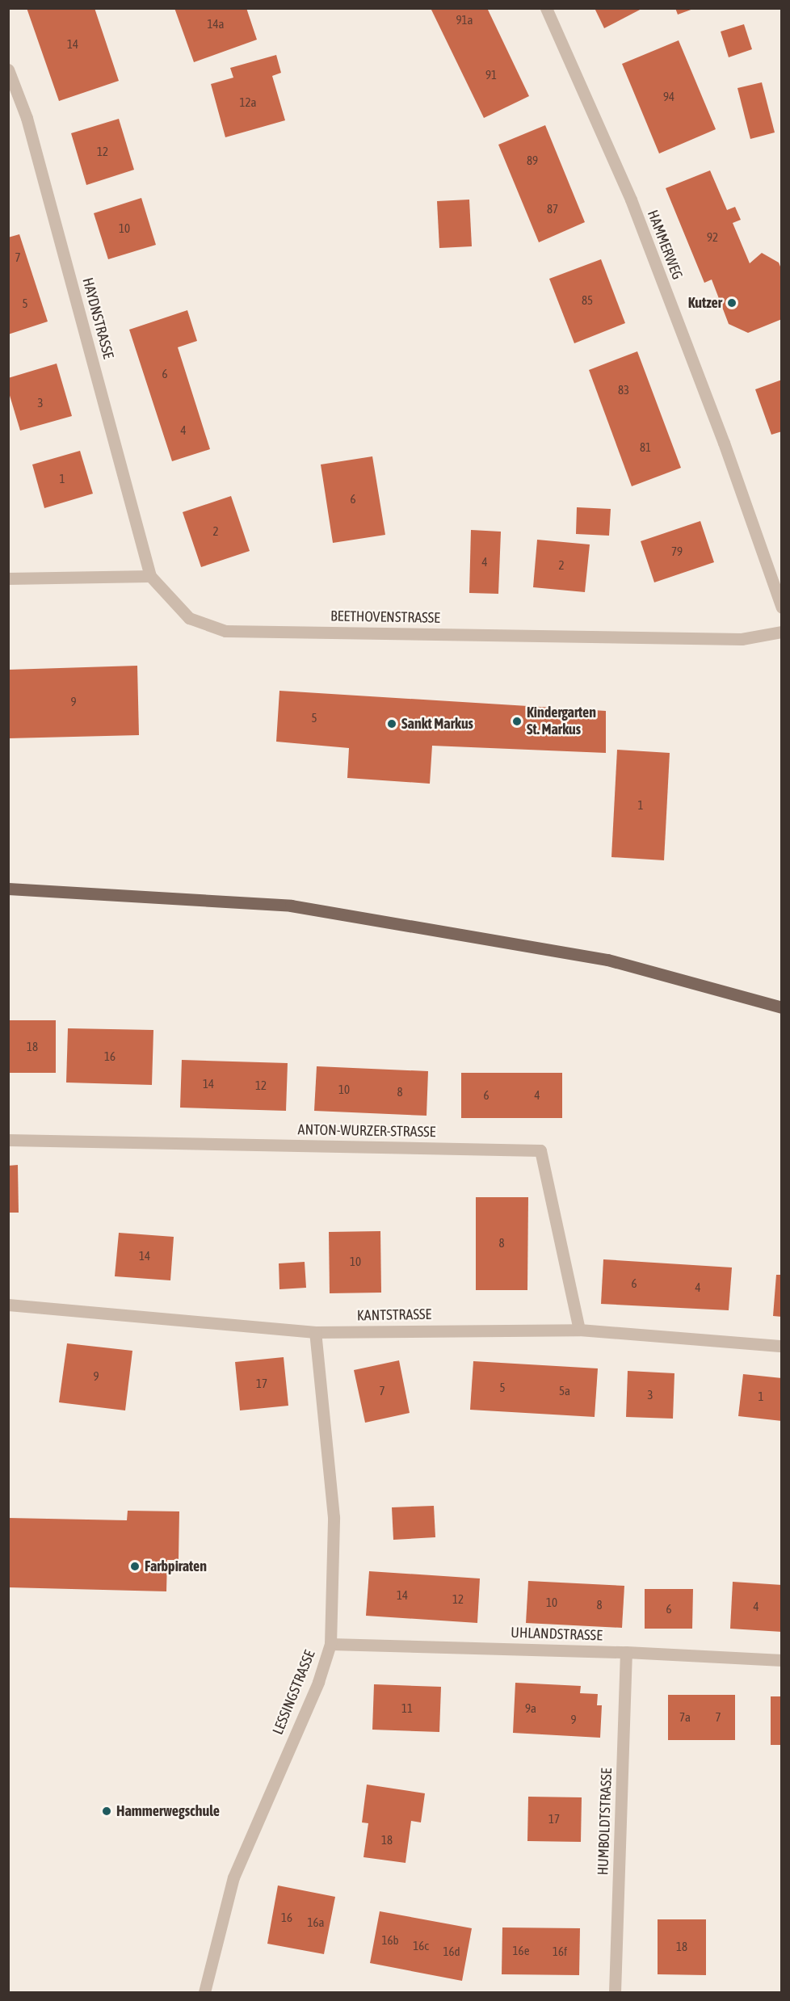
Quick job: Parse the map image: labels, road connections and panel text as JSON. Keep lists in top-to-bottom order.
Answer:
{
  "streets": {
    "street": [
      "HAMMERWEG",
      "HAYDNSTRASSE",
      "BEETHOVENSTRASSE",
      "ANTON-WURZER-STRASSE",
      "KANTSTRASSE",
      "UHLANDSTRASSE",
      "LESSINGSTRASSE",
      "HUMBOLDTSTRASSE"
    ]
  },
  "crossings": [
    ["HAYDNSTRASSE", "BEETHOVENSTRASSE"],
    ["ANTON-WURZER-STRASSE", "KANTSTRASSE"],
    ["KANTSTRASSE", "LESSINGSTRASSE"],
    ["UHLANDSTRASSE", "LESSINGSTRASSE"],
    ["UHLANDSTRASSE", "HUMBOLDTSTRASSE"]
  ],
  "places": [
    "Kutzer",
    "Kindergarten St. Markus",
    "Sankt Markus",
    "Farbpiraten",
    "Hammerwegschule"
  ],
  "house_numbers": [
    "91a",
    "14a",
    "14",
    "91",
    "94",
    "12a",
    "12",
    "89",
    "87",
    "10",
    "92",
    "7",
    "85",
    "5",
    "6",
    "83",
    "3",
    "4",
    "81",
    "1",
    "6",
    "2",
    "79",
    "4",
    "2",
    "9",
    "5",
    "1",
    "18",
    "16",
    "14",
    "12",
    "10",
    "8",
    "6",
    "4",
    "8",
    "14",
    "10",
    "6",
    "4",
    "9",
    "17",
    "5",
    "7",
    "5a",
    "3",
    "1",
    "14",
    "12",
    "10",
    "8",
    "4",
    "6",
    "11",
    "9a",
    "7a",
    "7",
    "9",
    "17",
    "18",
    "16",
    "16a",
    "16b",
    "16c",
    "18",
    "16e",
    "16d",
    "16f"
  ]
}
